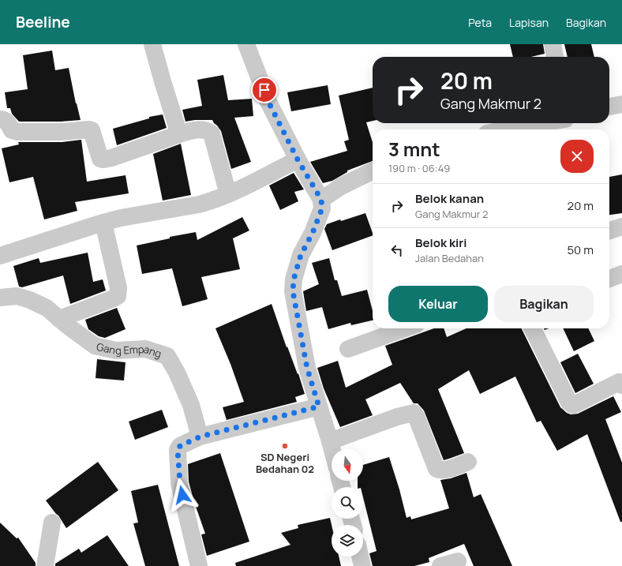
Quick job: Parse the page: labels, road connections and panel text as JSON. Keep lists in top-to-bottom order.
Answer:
{
  "streets": {
    "street": ["Gang Empang"]
  },
  "places": ["SD Negeri Bedahan 02"],
  "north": "bottom",
  "page": {
    "header": "Beeline",
    "nav": ["Peta", "Lapisan", "Bagikan"],
    "turn": ["20 m", "Gang Makmur 2"],
    "heading": ["3 mnt", "190 m · 06:49"],
    "list": [
      {
        "name": "Belok kanan",
        "note": "Gang Makmur 2",
        "value": "20 m"
      },
      {
        "name": "Belok kiri",
        "note": "Jalan Bedahan",
        "value": "50 m"
      }
    ],
    "buttons": ["Keluar", "Bagikan"]
  }
}
